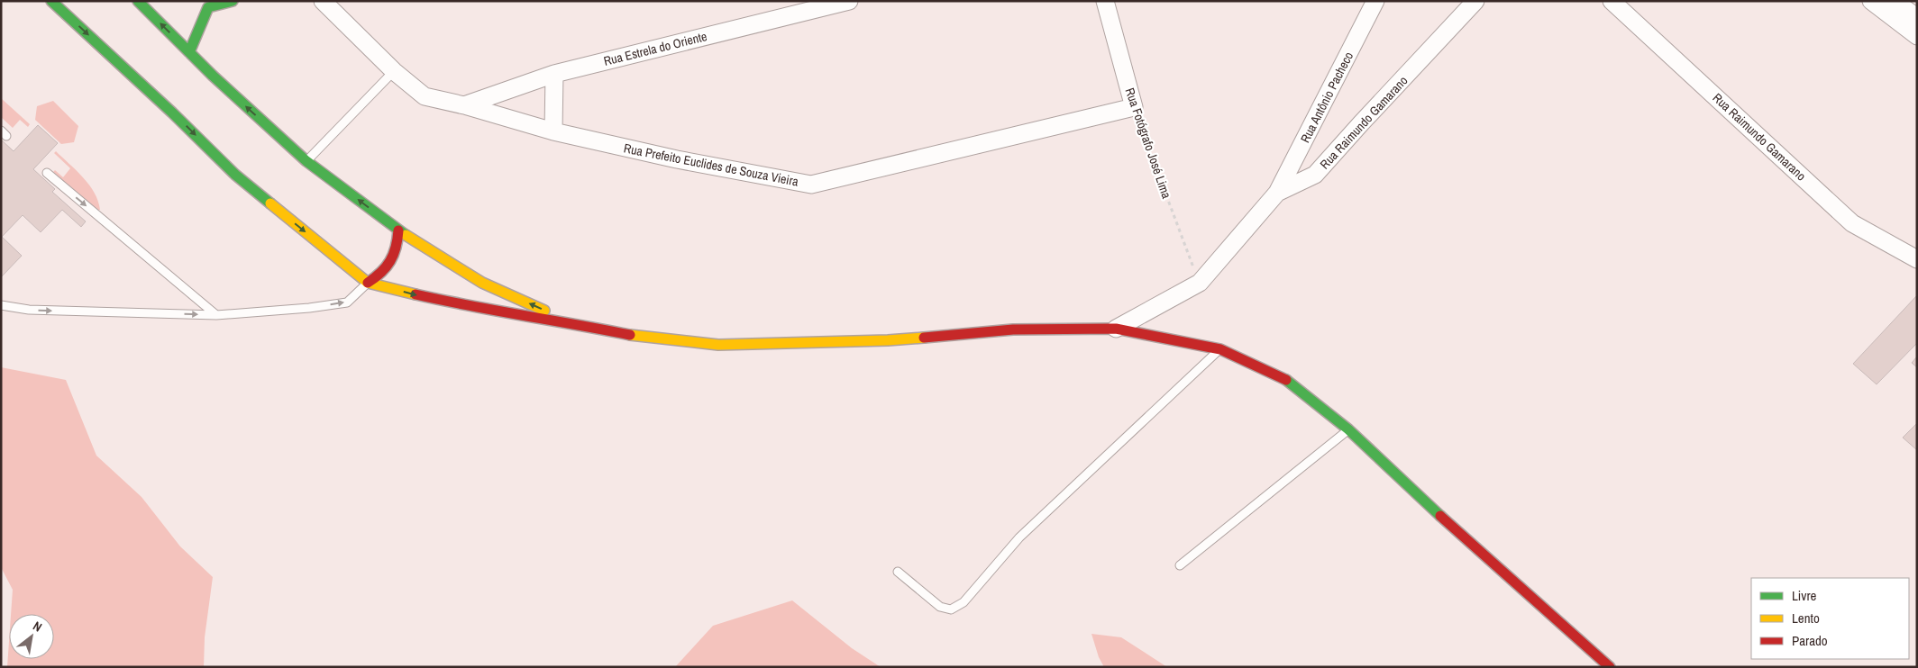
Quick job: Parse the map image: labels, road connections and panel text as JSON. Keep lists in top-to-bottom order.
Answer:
{
  "streets": {
    "street": [
      "Rua Estrela do Oriente",
      "Rua Antônio Pacheco",
      "Rua Raimundo Gamarano",
      "Rua Fotógrafo José Lima",
      "Rua Prefeito Euclides de Souza Vieira"
    ]
  },
  "crossings": [
    ["Rua Estrela do Oriente", "Rua Prefeito Euclides de Souza Vieira"],
    ["Rua Antônio Pacheco", "Rua Raimundo Gamarano"],
    ["Rua Raimundo Gamarano", "Rua Fotógrafo José Lima"],
    ["Rua Fotógrafo José Lima", "Rua Prefeito Euclides de Souza Vieira"]
  ],
  "legend": ["Livre", "Lento", "Parado"],
  "north": "top right"
}
